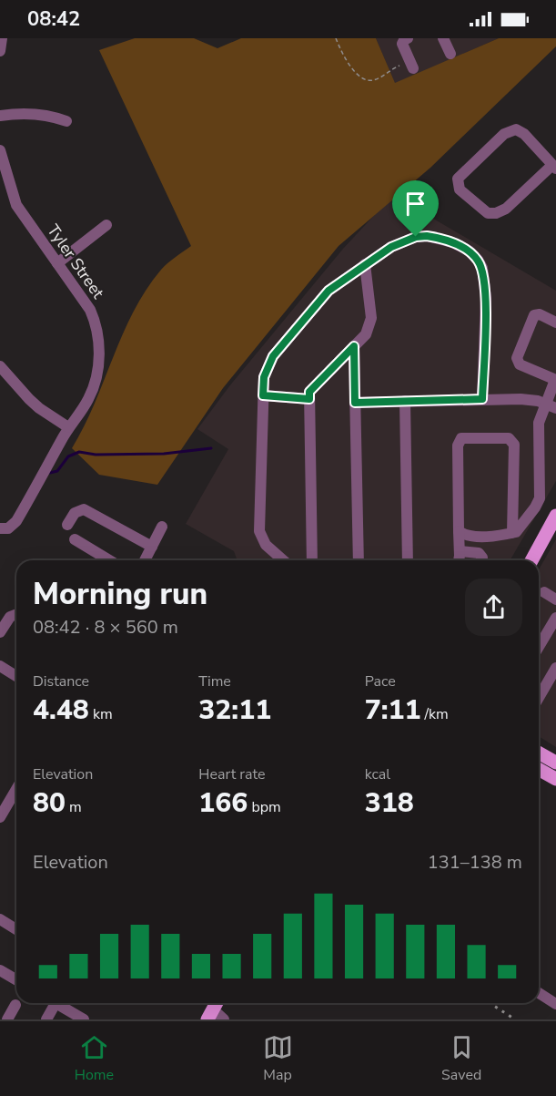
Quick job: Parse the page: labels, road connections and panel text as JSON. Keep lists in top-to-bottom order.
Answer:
{
  "streets": {
    "street": ["Tyler Street"]
  },
  "page": {
    "status": "08:42",
    "heading": ["Morning run", "08:42 · 8 × 560 m"],
    "stats": [
      ["Distance", "4.48 km"],
      ["Time", "32:11"],
      ["Pace", "7:11 /km"],
      ["Elevation", "80 m"],
      ["Heart rate", "166 bpm"],
      ["kcal", "318"]
    ],
    "chart": ["Elevation", "131–138 m"],
    "tabs": ["Home", "Map", "Saved"]
  }
}
